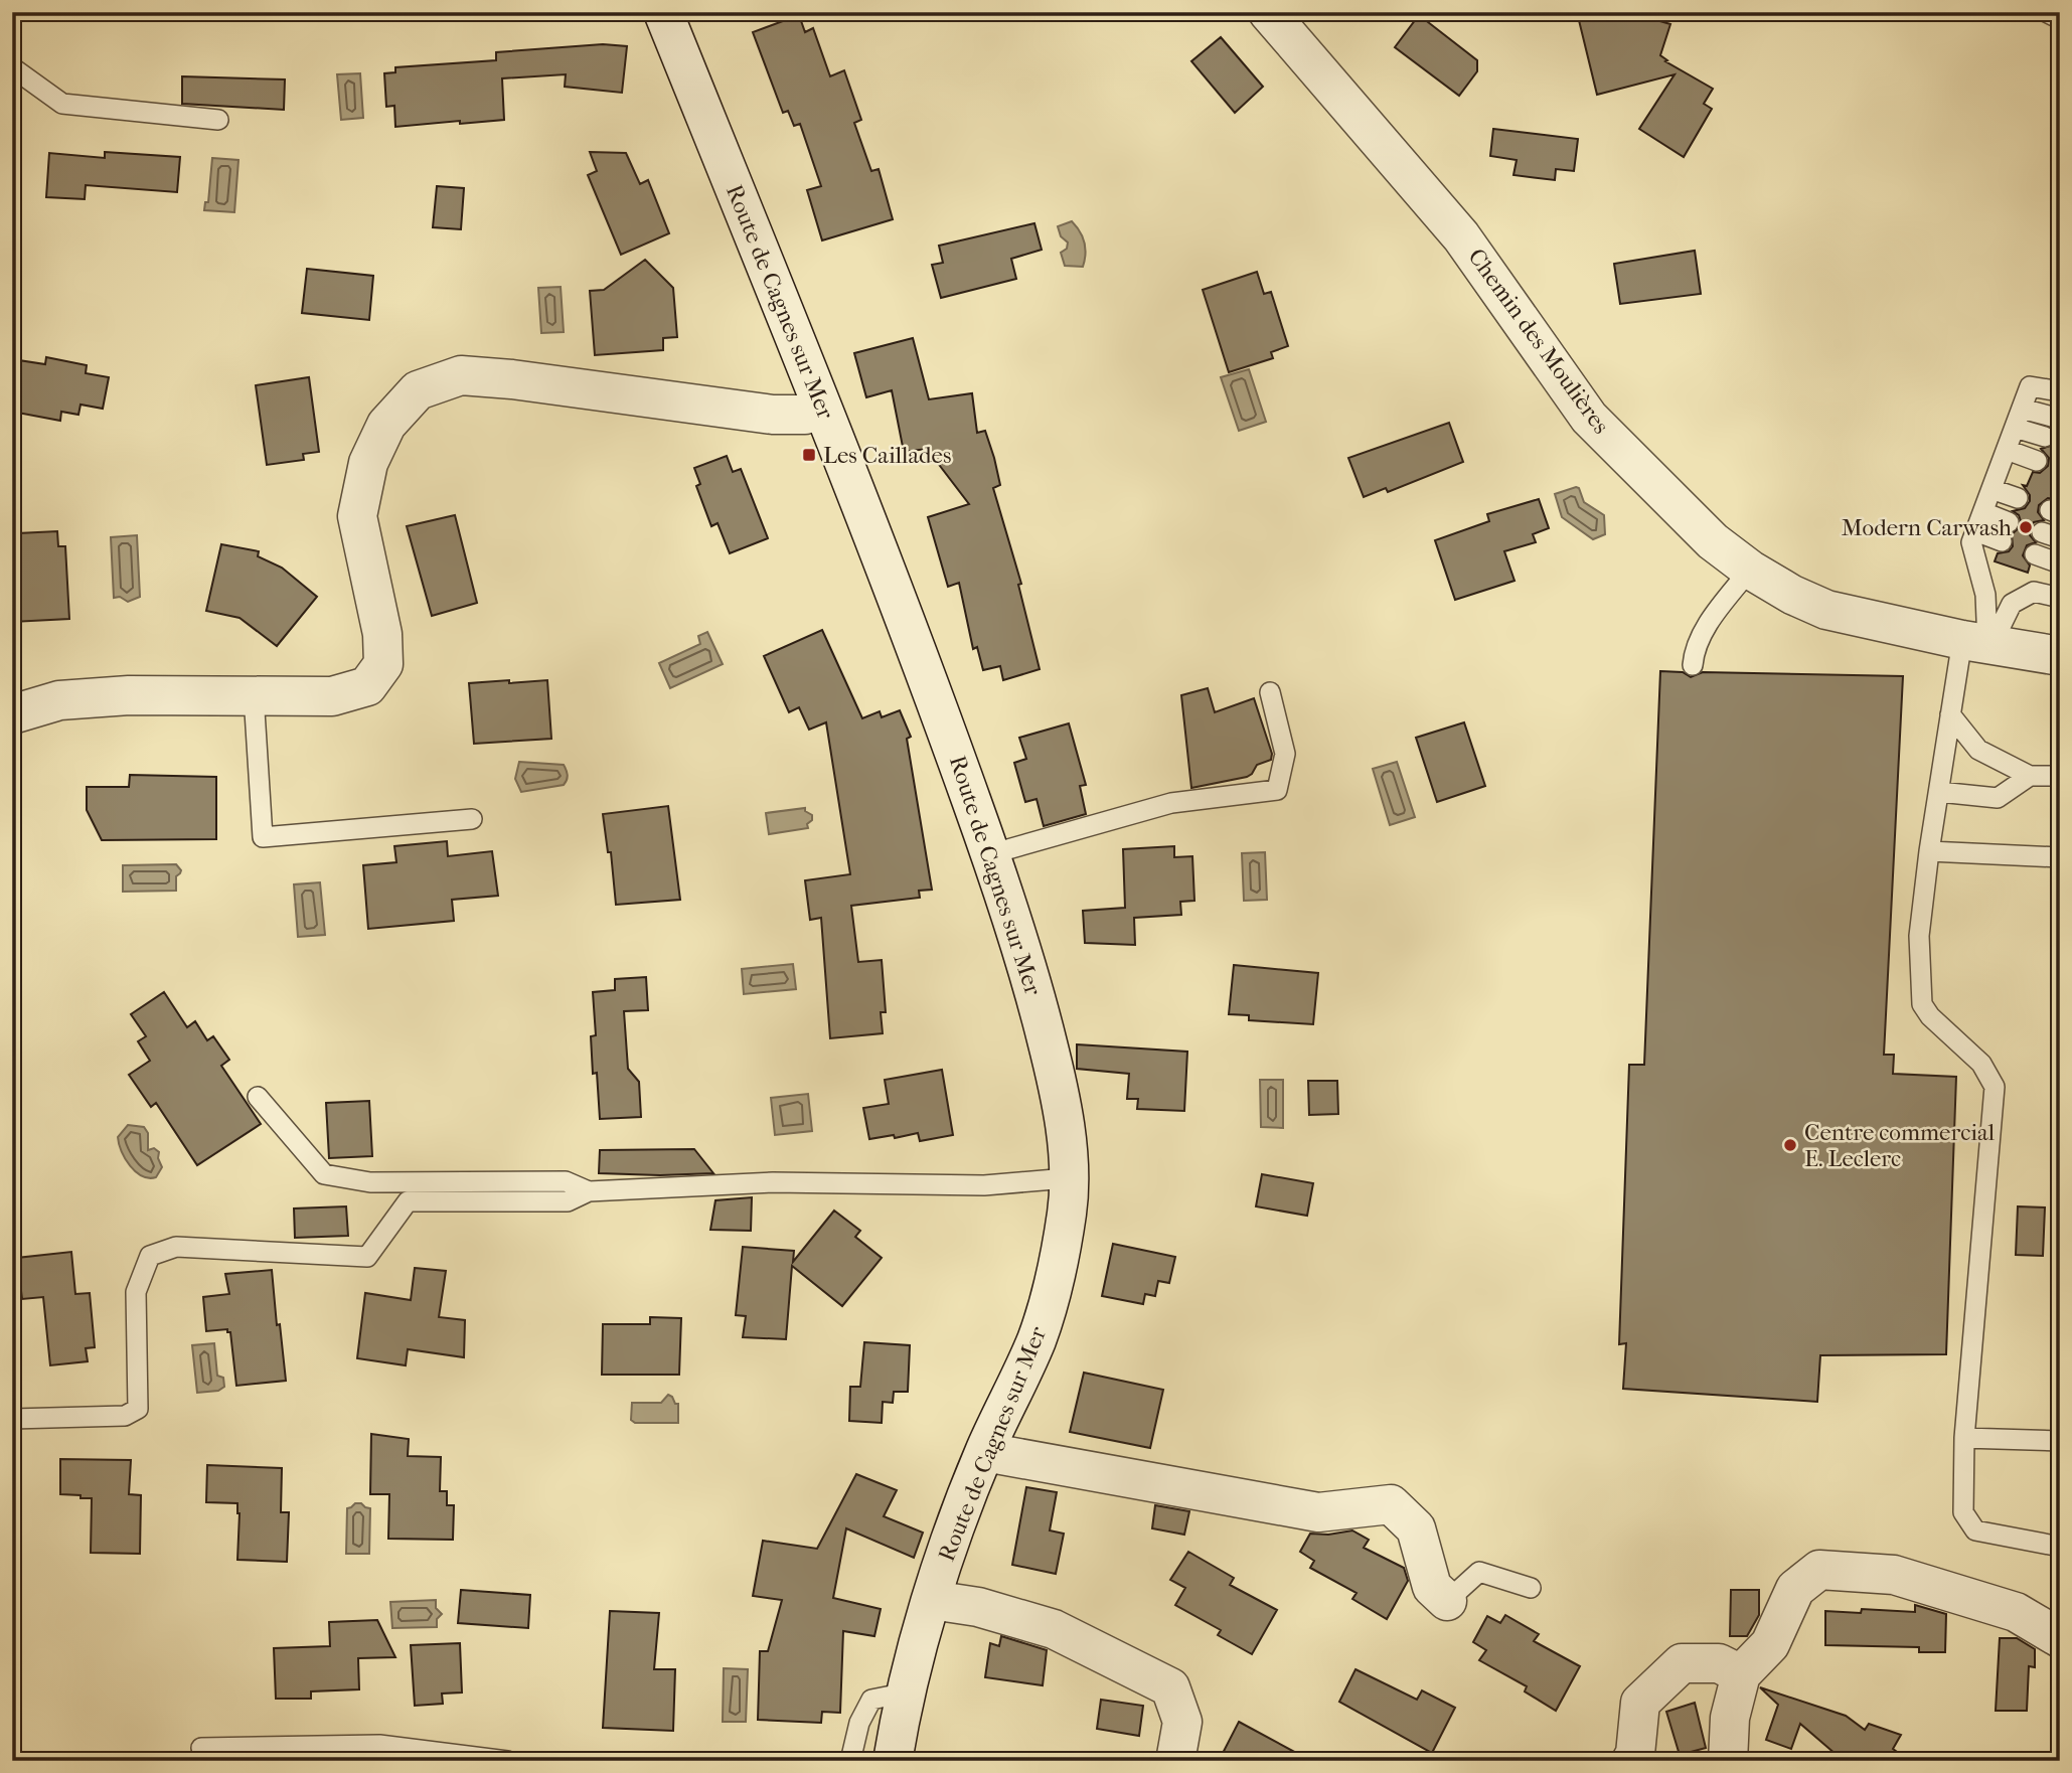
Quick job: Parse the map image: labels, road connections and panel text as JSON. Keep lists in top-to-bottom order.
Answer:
{
  "streets": {
    "street": ["Route de Cagnes sur Mer", "Chemin des Moulières"]
  },
  "places": {
    "transit": ["Les Caillades"],
    "other": ["Modern Carwash", "Centre commercial E. Leclerc"]
  }
}
